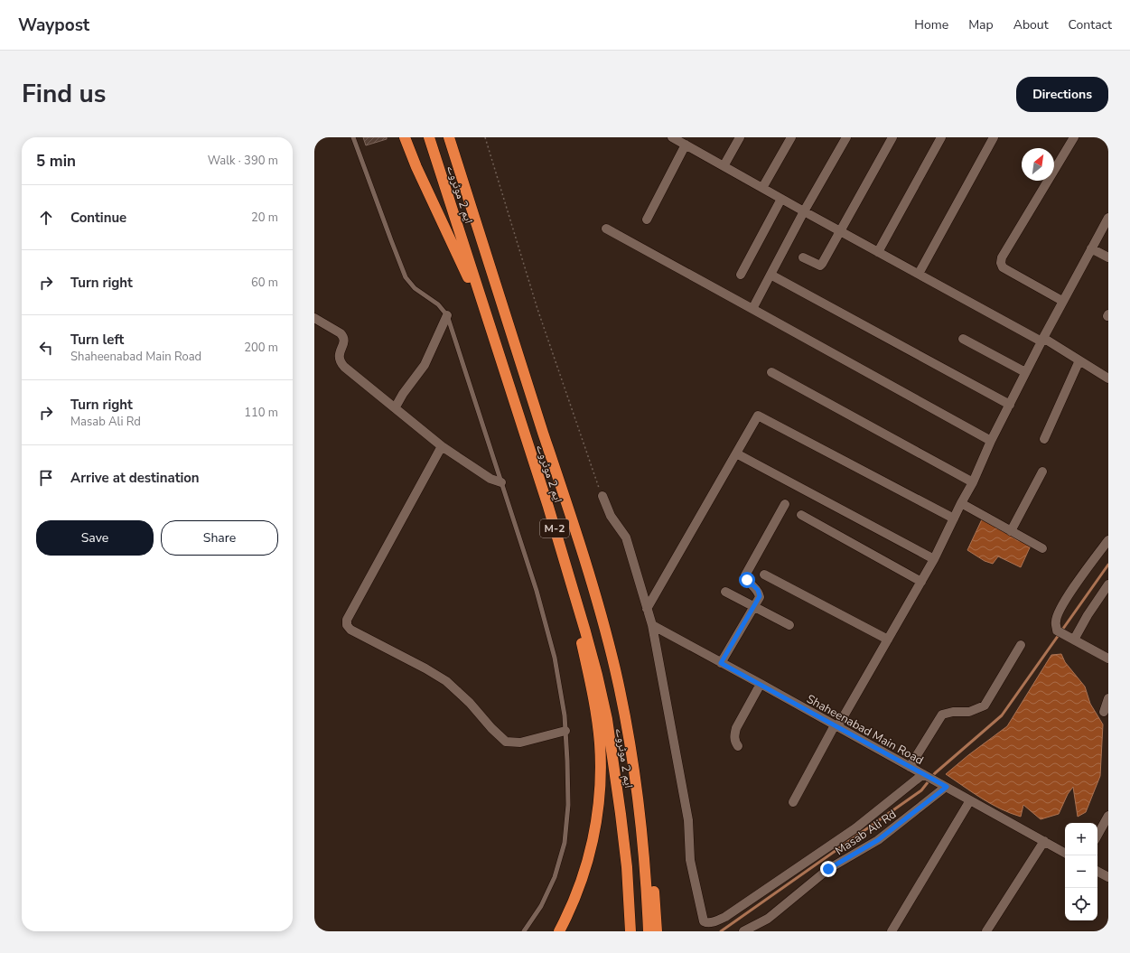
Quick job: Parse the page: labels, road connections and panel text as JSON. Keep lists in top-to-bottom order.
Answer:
{
  "streets": {
    "highway": ["ایم 2 موٹروے", "M-2"],
    "street": ["Shaheenabad Main Road", "Masab Ali Rd"]
  },
  "crossings": [
    ["Shaheenabad Main Road", "Masab Ali Rd"]
  ],
  "north": "top right",
  "page": {
    "header": "Waypost",
    "nav": [
      "Home",
      "Map",
      "About",
      "Contact"
    ],
    "title": "Find us",
    "buttons": [
      "Directions",
      ["Save", "Share"]
    ],
    "heading": ["5 min", "Walk · 390 m"],
    "list": [
      ["Continue", "20 m"],
      ["Turn right", "60 m"],
      ["Turn left", "Shaheenabad Main Road", "200 m"],
      ["Turn right", "Masab Ali Rd", "110 m"],
      "Arrive at destination"
    ],
    "map_buttons": ["+", "−"]
  }
}
